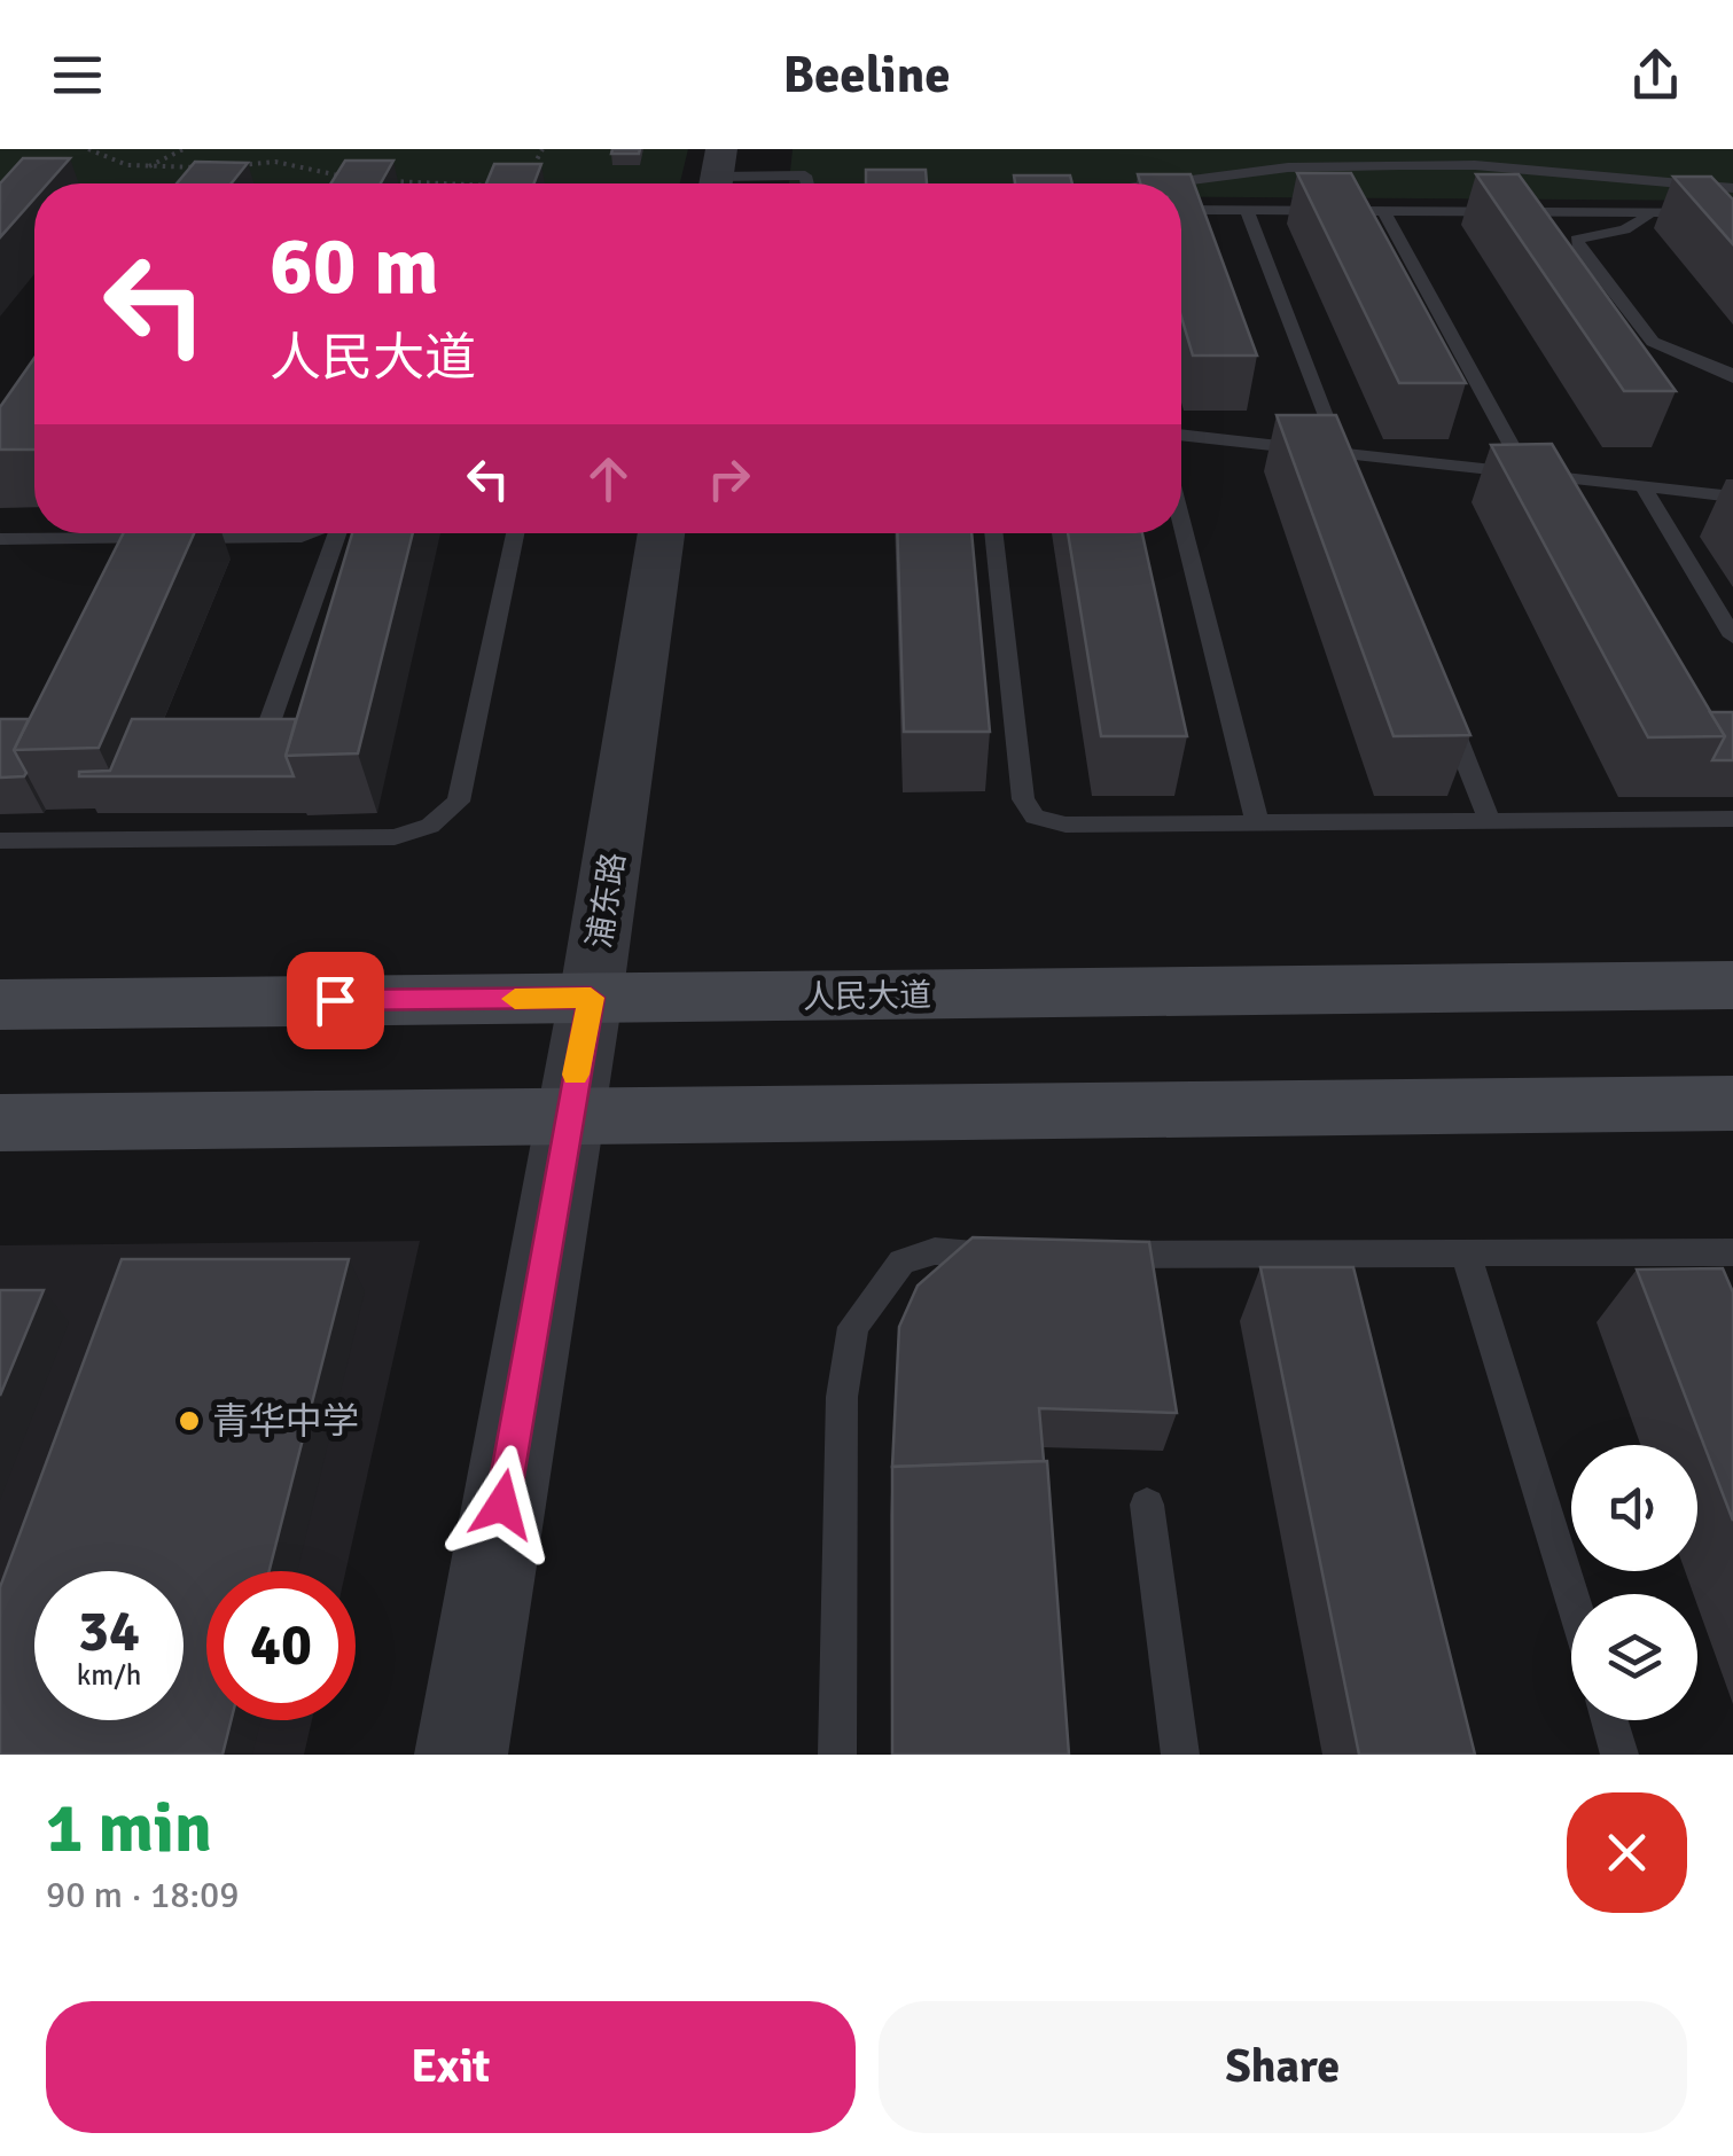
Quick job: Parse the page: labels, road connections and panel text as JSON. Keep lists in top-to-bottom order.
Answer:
{
  "streets": {
    "main road": ["人民大道"],
    "street": ["浦东路"]
  },
  "crossings": [
    ["浦东路", "人民大道"]
  ],
  "places": ["青华中学"],
  "page": {
    "header": "Beeline",
    "turn": ["60 m", "人民大道"],
    "speed": "34 km/h",
    "limit": "40",
    "heading": ["1 min", "90 m · 18:09"],
    "buttons": ["Exit", "Share"]
  }
}
